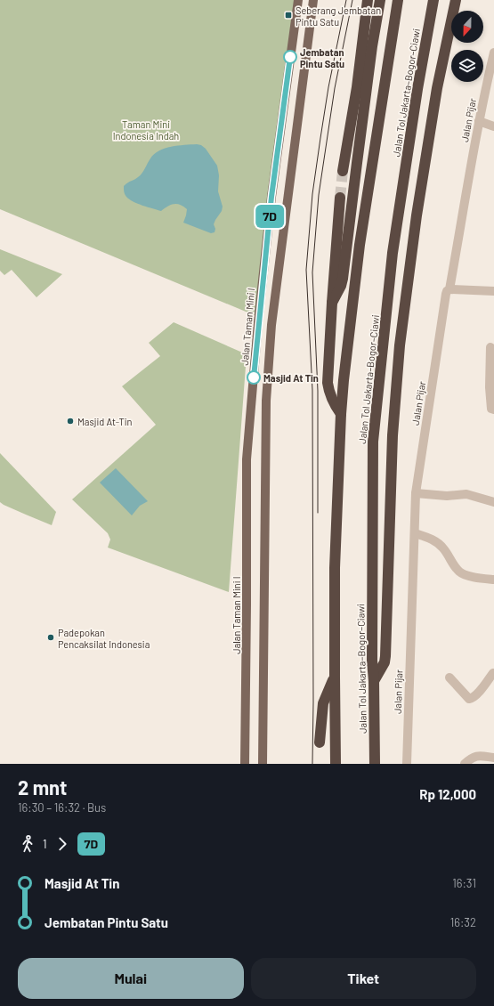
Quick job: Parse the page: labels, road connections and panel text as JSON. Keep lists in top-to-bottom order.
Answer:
{
  "streets": {
    "highway": ["Jalan Tol Jakarta–Bogor–Ciawi"],
    "main road": ["Jalan Taman Mini I"],
    "street": ["Jalan Pijar"]
  },
  "parks": ["Taman Mini Indonesia Indah"],
  "places": {
    "transit": ["Seberang Jembatan Pintu Satu"],
    "other": [
      "Jembatan Pintu Satu",
      "Masjid At Tin",
      "Masjid At-Tin",
      "Padepokan Pencaksilat Indonesia"
    ]
  },
  "lines": ["bus line 7D"],
  "north": "bottom",
  "page": {
    "on_map": "7D",
    "heading": ["2 mnt", "16:30 – 16:32 · Bus", "Rp 12,000"],
    "legs": ["1", "7D"],
    "list": [
      {
        "name": "Masjid At Tin",
        "value": "16:31"
      },
      {
        "name": "Jembatan Pintu Satu",
        "value": "16:32"
      }
    ],
    "buttons": ["Mulai", "Tiket"]
  }
}
